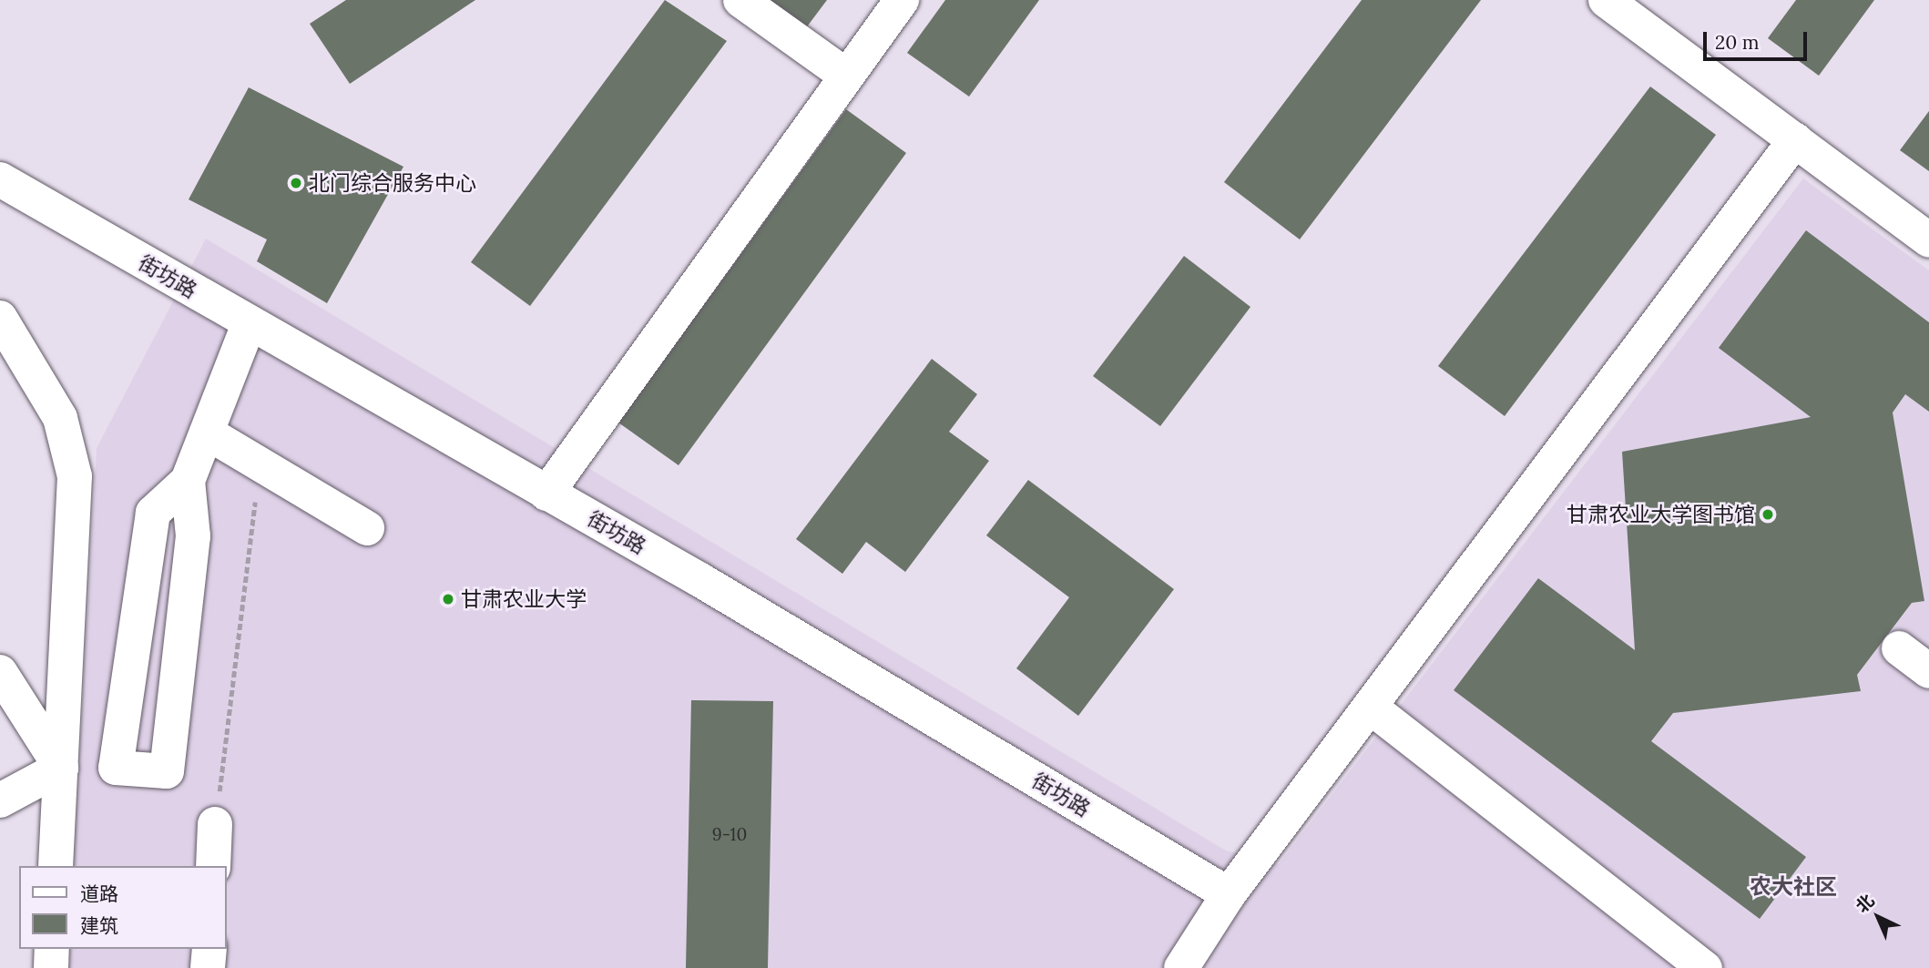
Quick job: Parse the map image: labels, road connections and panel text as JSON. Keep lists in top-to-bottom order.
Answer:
{
  "streets": {
    "street": ["街坊路"]
  },
  "districts": ["农大社区"],
  "places": ["北门综合服务中心", "甘肃农业大学图书馆", "甘肃农业大学"],
  "house_numbers": ["9-10"],
  "legend": ["道路", "建筑"],
  "scale_bar": "20 m",
  "north": "top left"
}
